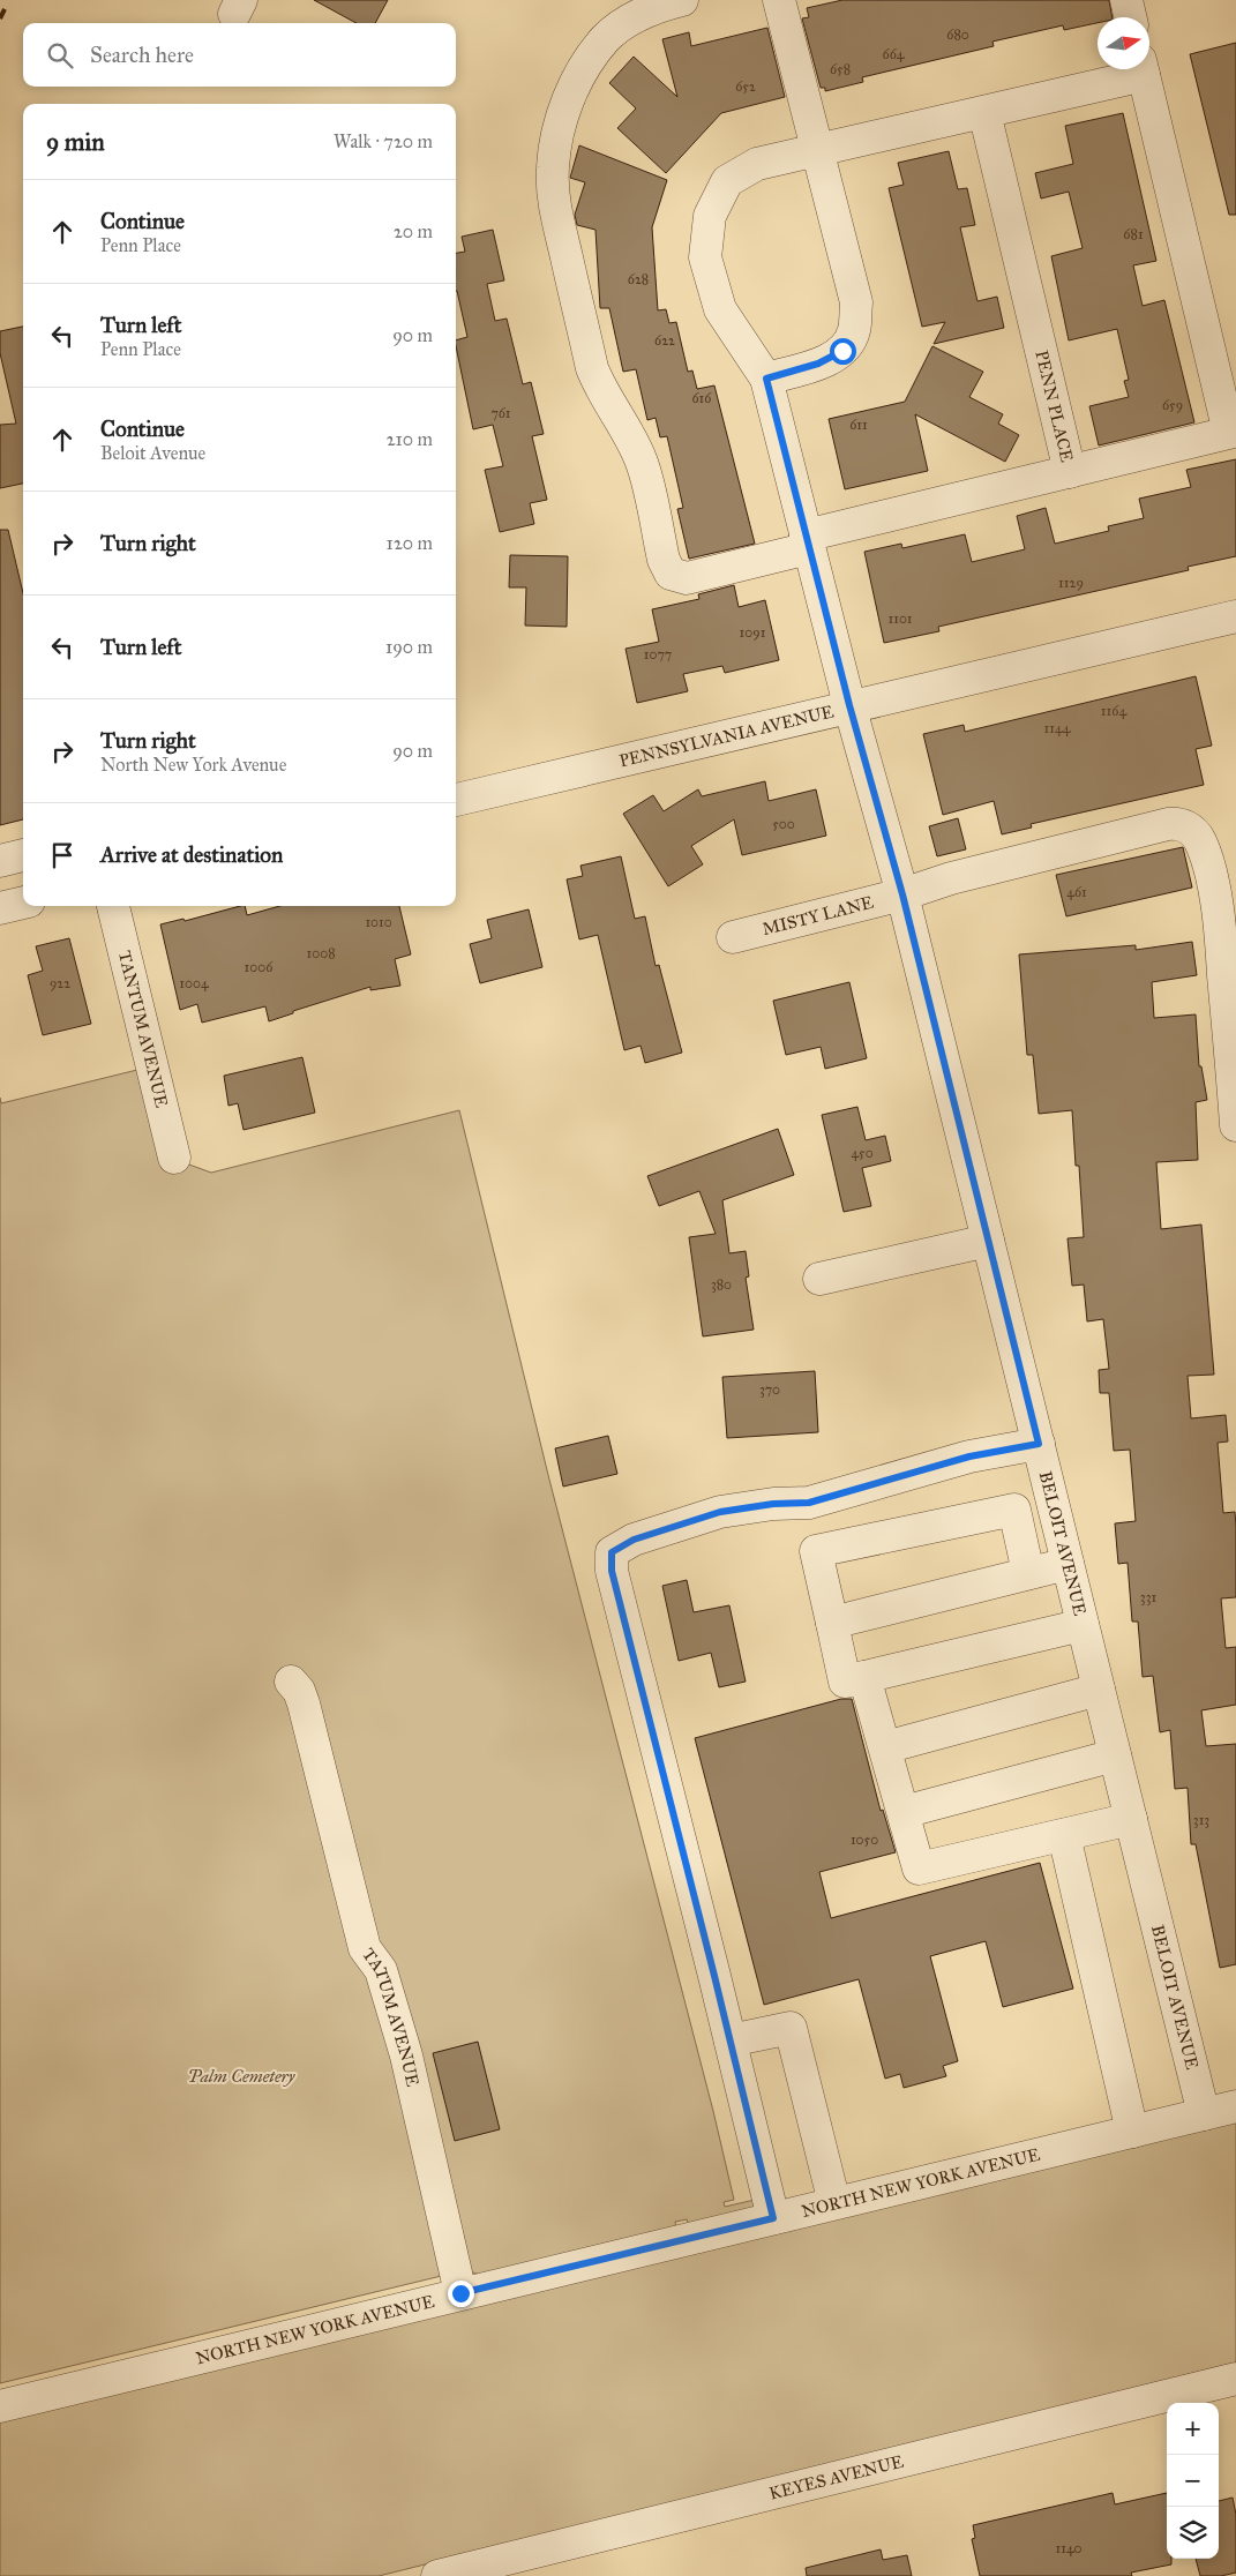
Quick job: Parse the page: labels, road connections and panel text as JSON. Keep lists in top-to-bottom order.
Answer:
{
  "streets": {
    "street": [
      "PENN PLACE",
      "PENNSYLVANIA AVENUE",
      "MISTY LANE",
      "TANTUM AVENUE",
      "BELOIT AVENUE",
      "TATUM AVENUE",
      "NORTH NEW YORK AVENUE",
      "KEYES AVENUE"
    ]
  },
  "crossings": [
    ["PENNSYLVANIA AVENUE", "BELOIT AVENUE"],
    ["MISTY LANE", "BELOIT AVENUE"],
    ["BELOIT AVENUE", "NORTH NEW YORK AVENUE"],
    ["TATUM AVENUE", "NORTH NEW YORK AVENUE"]
  ],
  "parks": ["Palm Cemetery"],
  "house_numbers": [
    "680",
    "664",
    "658",
    "652",
    "681",
    "628",
    "622",
    "616",
    "659",
    "761",
    "611",
    "1129",
    "1101",
    "1091",
    "1077",
    "1164",
    "1144",
    "500",
    "461",
    "1010",
    "1008",
    "1006",
    "922",
    "1004",
    "450",
    "380",
    "370",
    "331",
    "313",
    "1050",
    "1140"
  ],
  "north": "right",
  "page": {
    "search": "Search here",
    "heading": ["9 min", "Walk · 720 m"],
    "list": [
      ["Continue", "Penn Place", "20 m"],
      ["Turn left", "Penn Place", "90 m"],
      ["Continue", "Beloit Avenue", "210 m"],
      ["Turn right", "120 m"],
      ["Turn left", "190 m"],
      ["Turn right", "North New York Avenue", "90 m"],
      "Arrive at destination"
    ],
    "map_buttons": ["+", "−"]
  }
}
